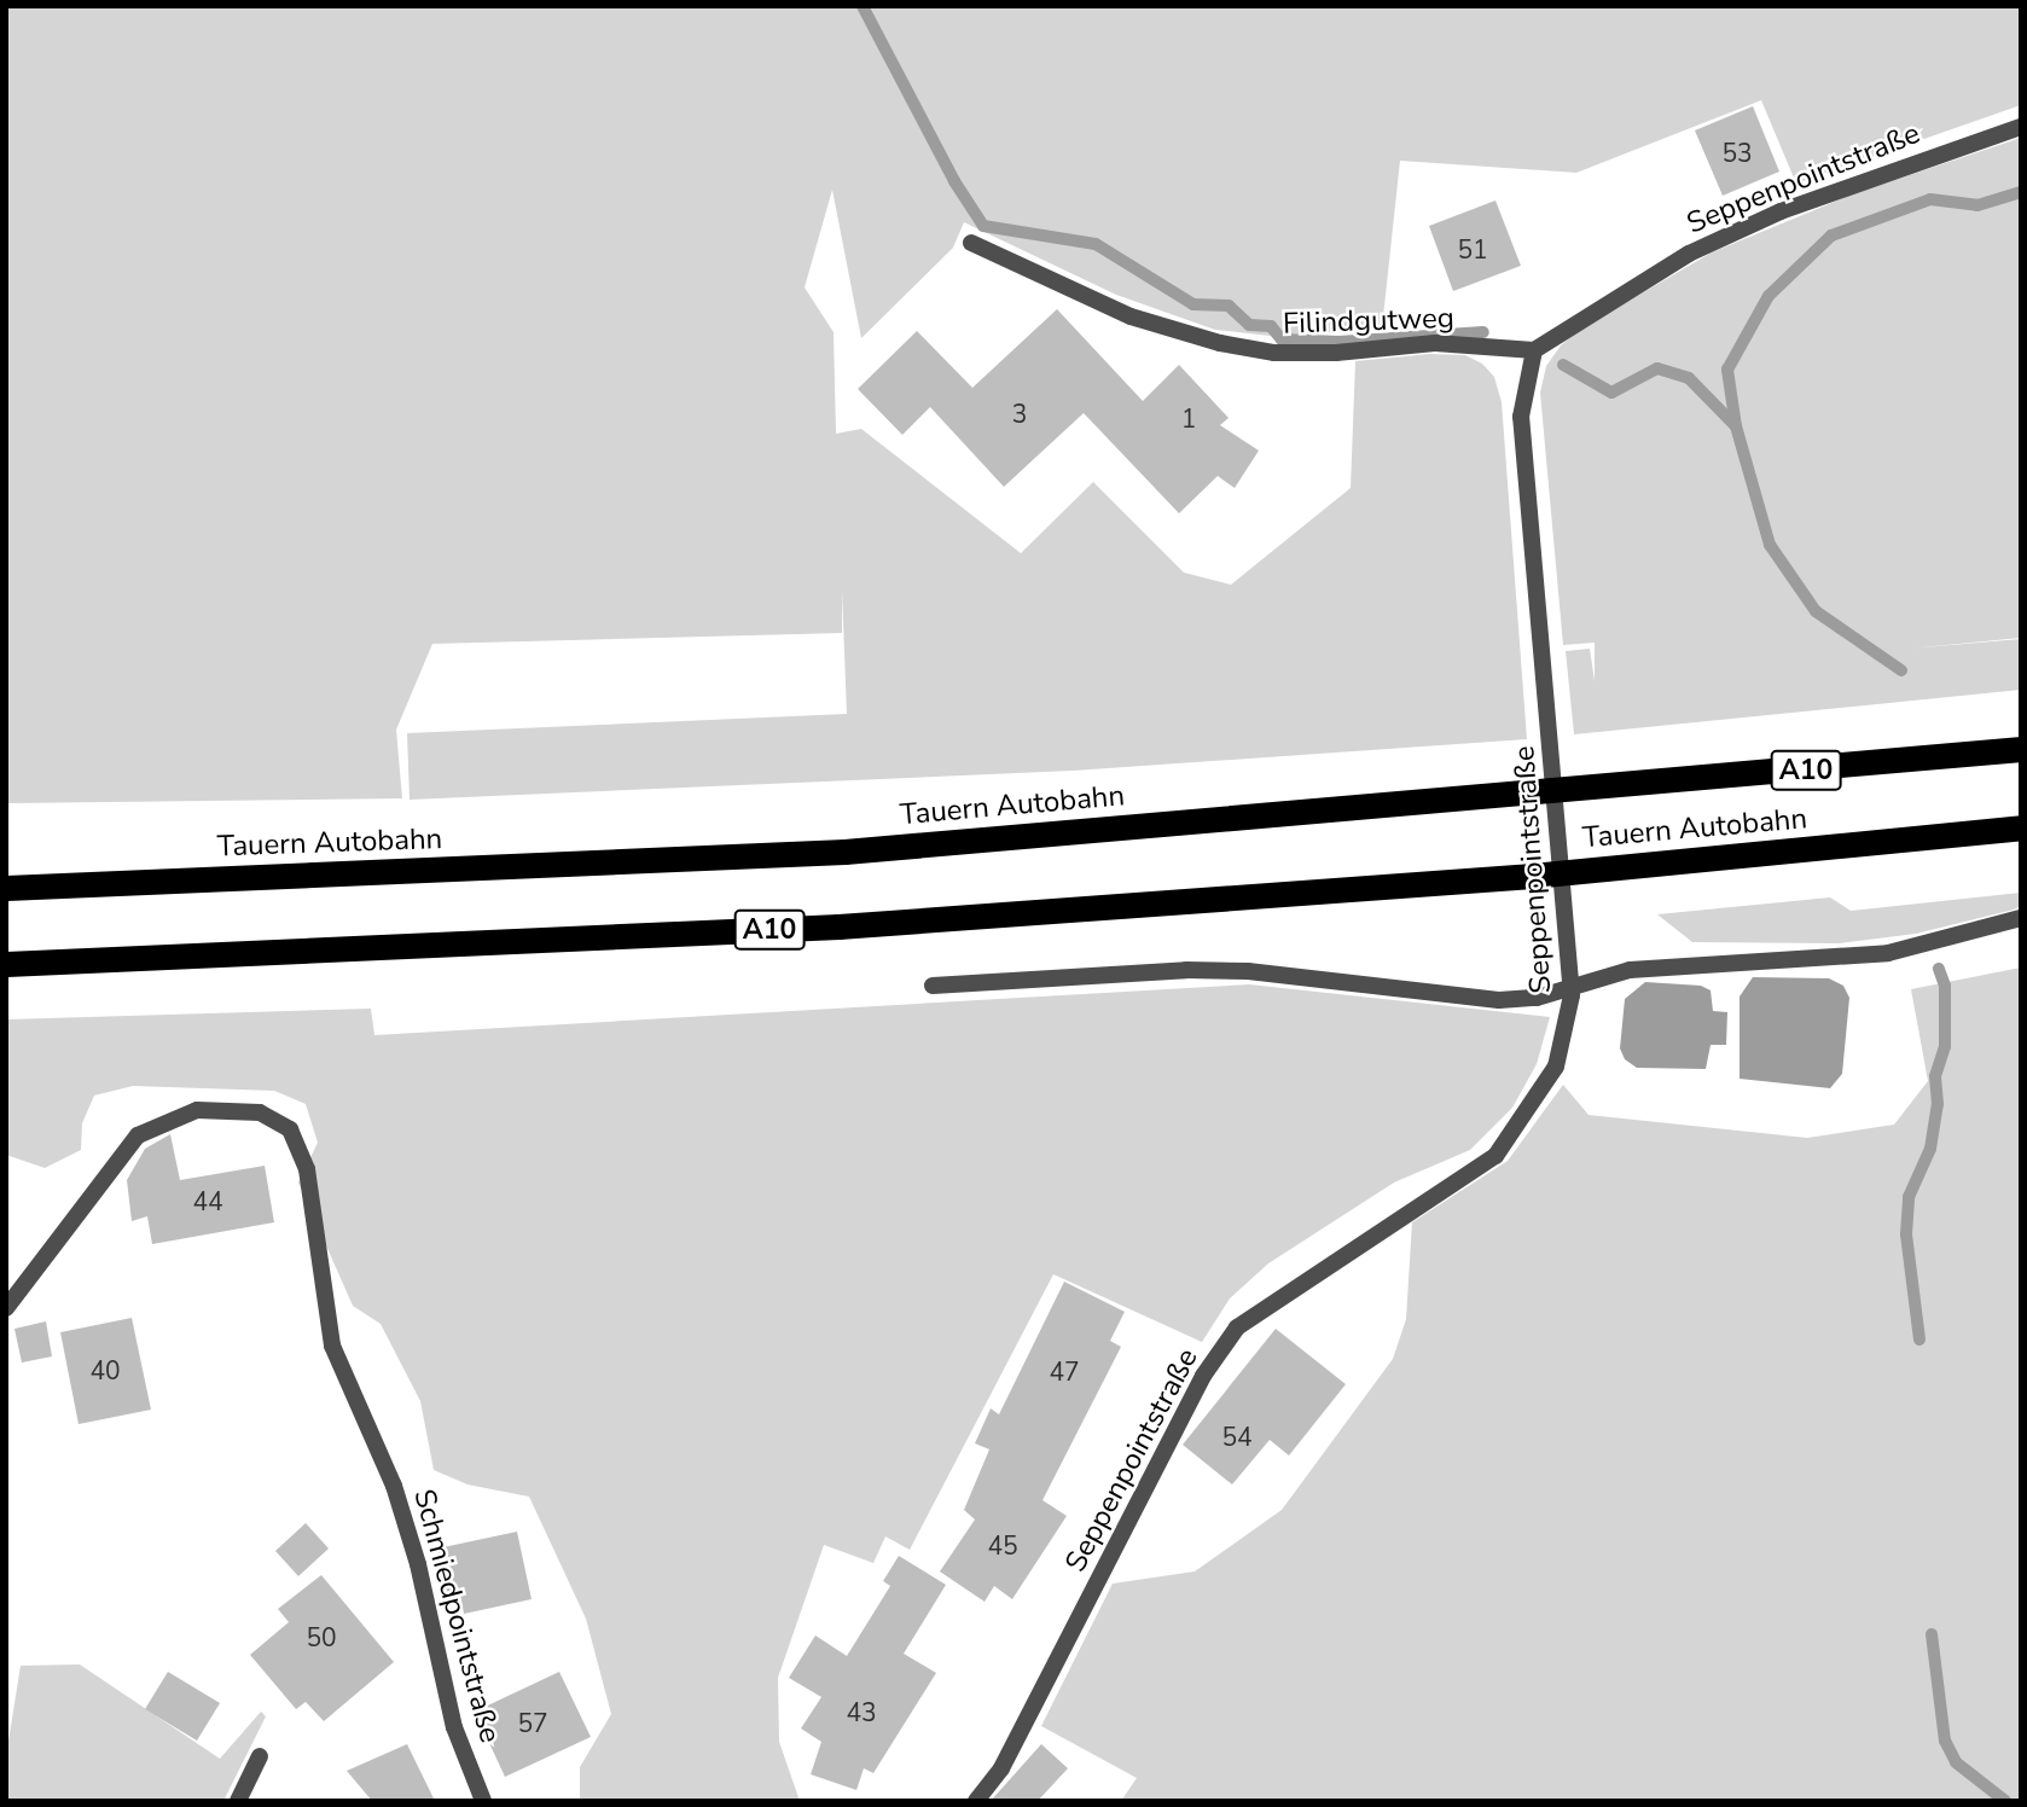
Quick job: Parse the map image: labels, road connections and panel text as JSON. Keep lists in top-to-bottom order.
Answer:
{
  "streets": {
    "highway": ["A10", "Tauern Autobahn"],
    "street": ["Seppenpointstraße", "Filindgutweg", "Schmiedpointstraße"]
  },
  "crossings": [
    ["Seppenpointstraße", "Filindgutweg"]
  ],
  "house_numbers": [
    "53",
    "51",
    "3",
    "1",
    "44",
    "40",
    "47",
    "54",
    "45",
    "50",
    "43",
    "57"
  ]
}
